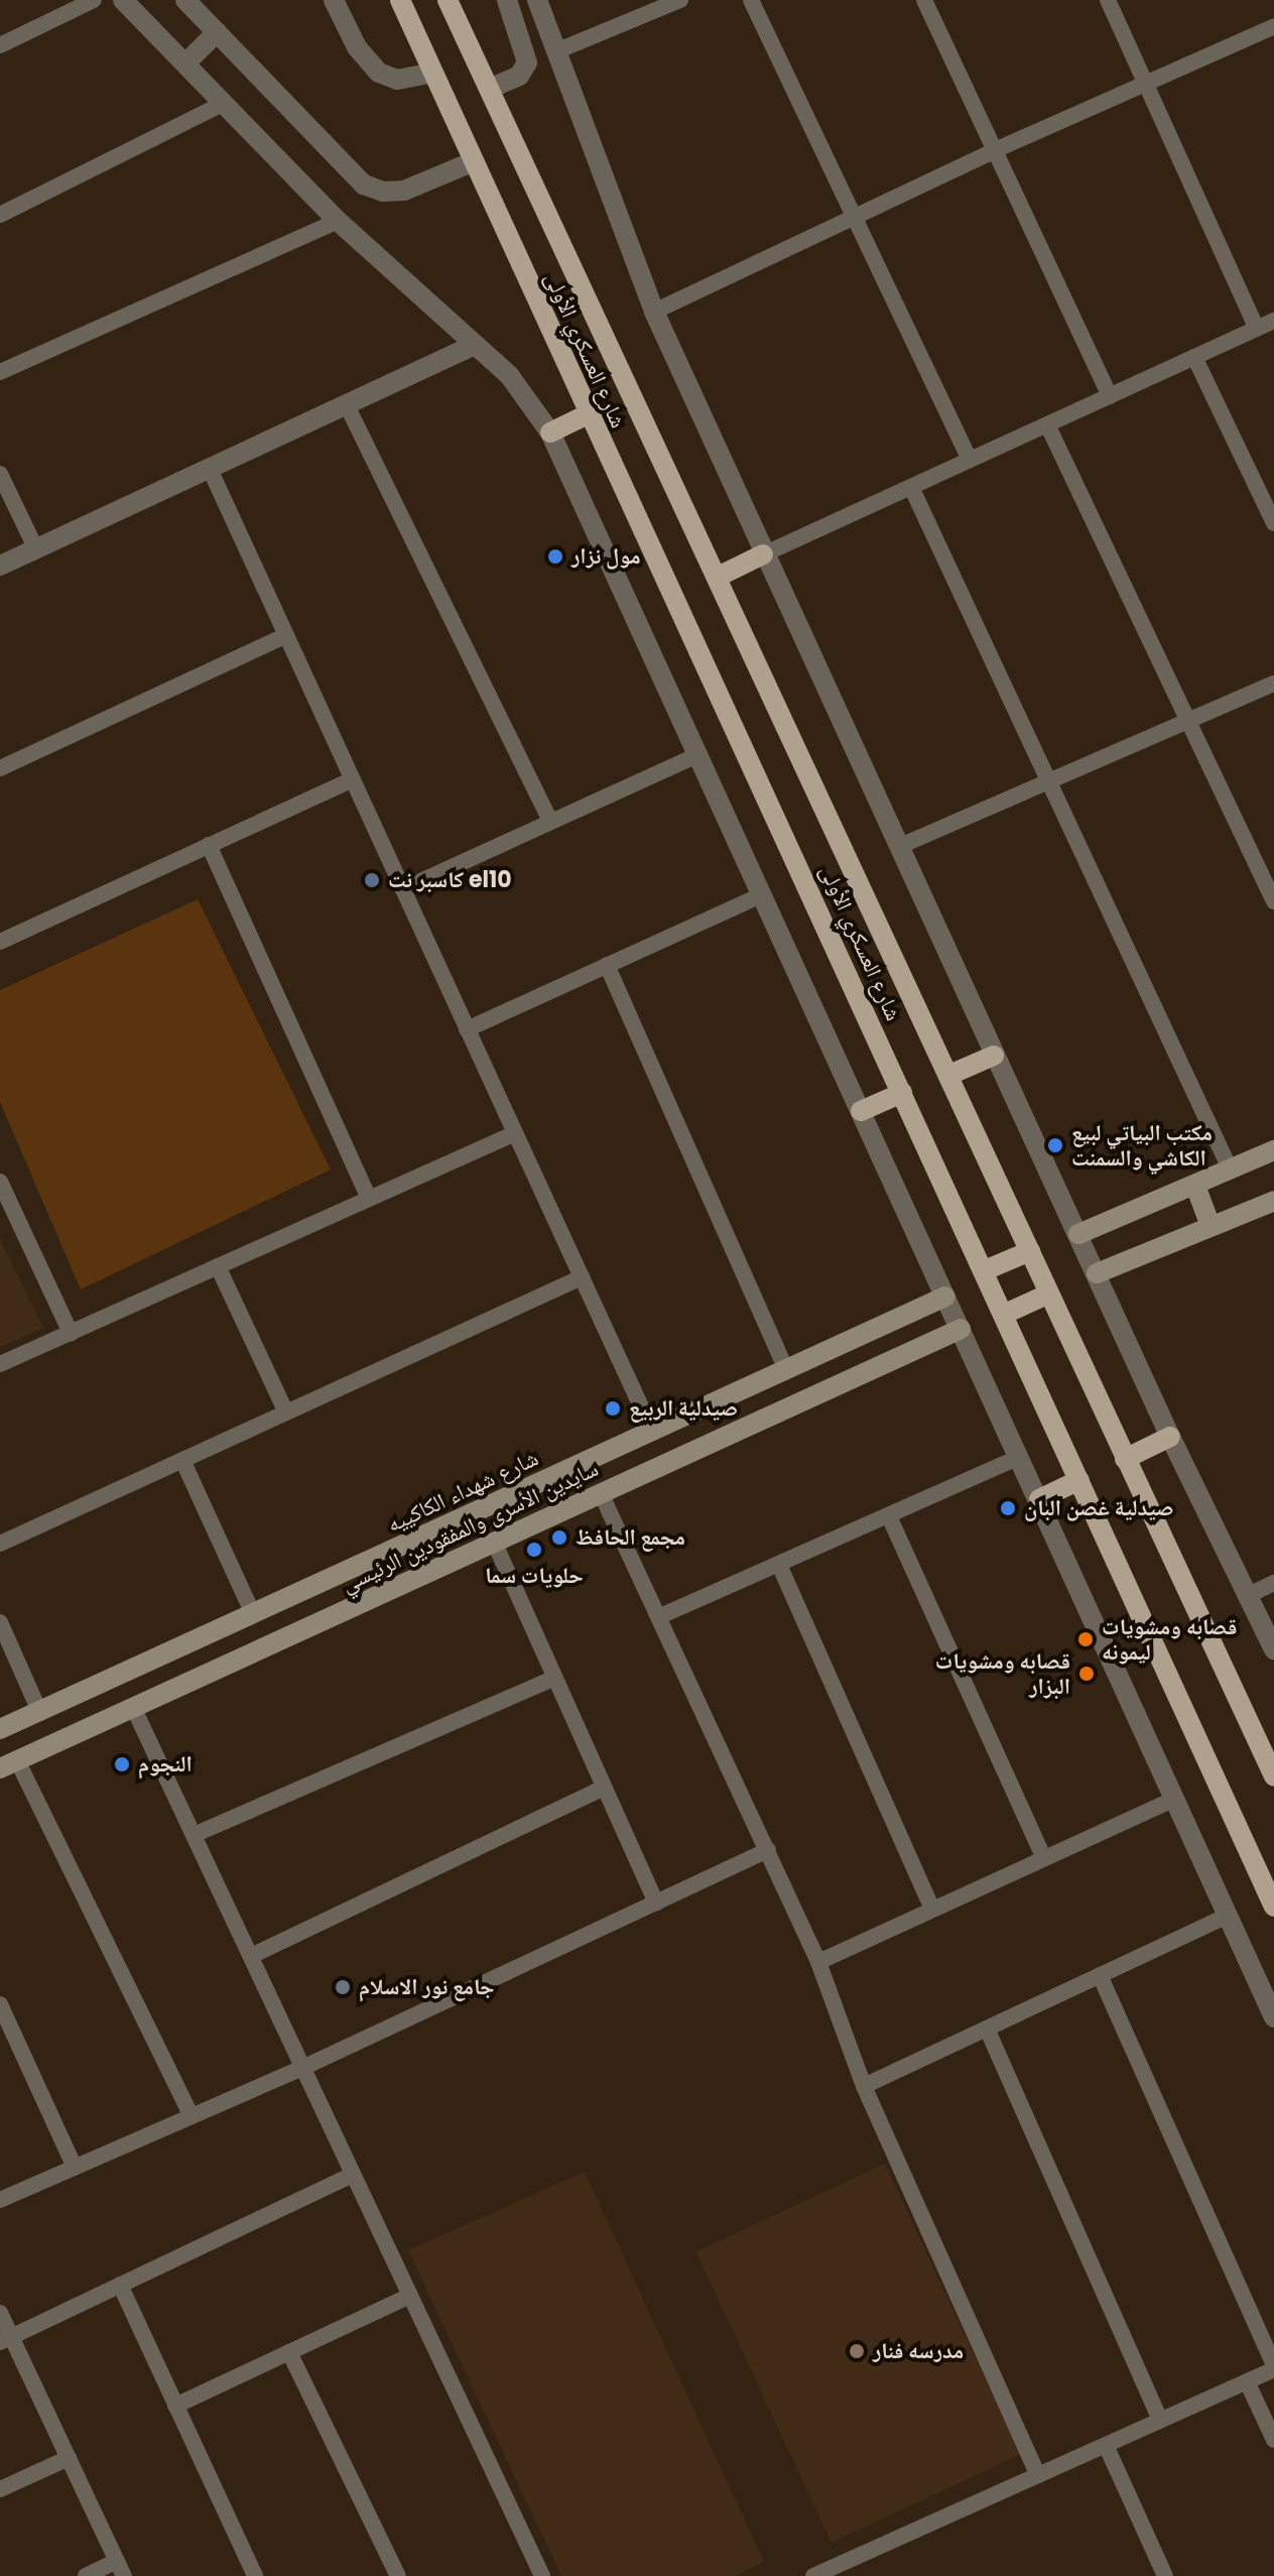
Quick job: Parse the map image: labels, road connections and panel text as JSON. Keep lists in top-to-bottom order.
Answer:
{
  "streets": {
    "main road": ["شارع العسكري الأولى", "شارع شهداء الكاكييه", "سايدين الأسرى والمفقودين الرئيسي"]
  },
  "places": [
    "مول نزار",
    "كاسبر نت el10",
    "مكتب البياتي لبيع الكاشي والسمنت",
    "صيدلية الربيع",
    "صيدلية غصن البان",
    "مجمع الحافظ",
    "حلويات سما",
    "قصابه ومشويات ليمونه",
    "قصابه ومشويات البزار",
    "النجوم",
    "جامع نور الاسلام",
    "مدرسه فنار"
  ]
}
